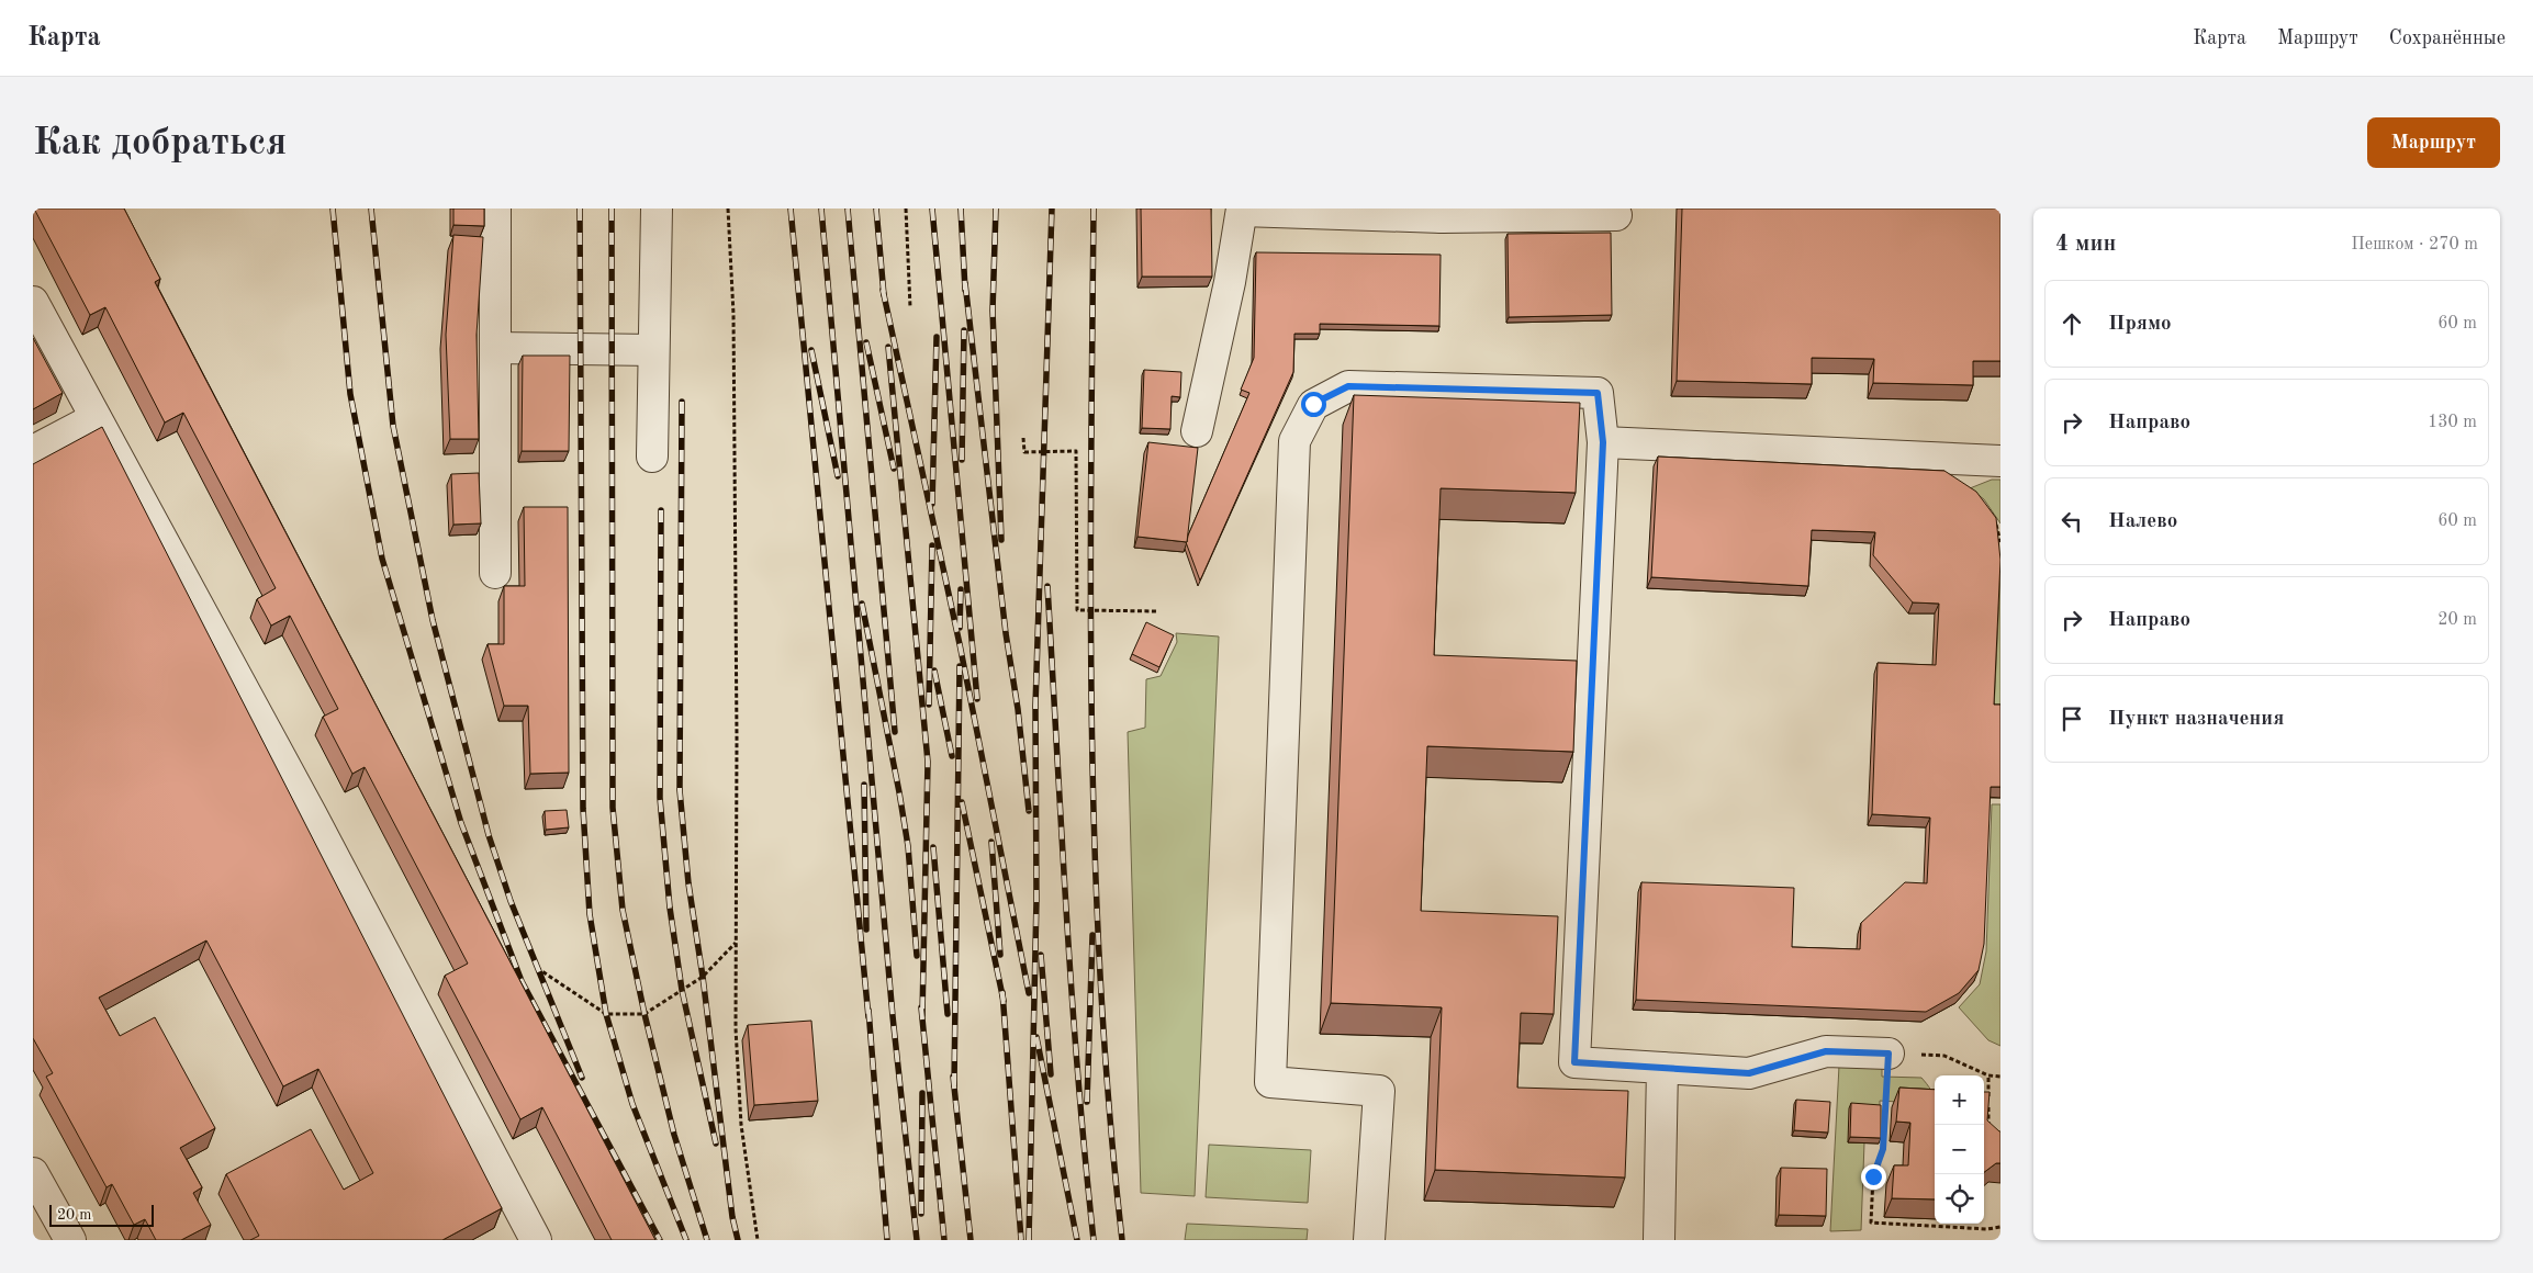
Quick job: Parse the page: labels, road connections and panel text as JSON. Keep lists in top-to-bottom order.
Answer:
{
  "scale_bar": "20 m",
  "page": {
    "header": "Карта",
    "nav": ["Карта", "Маршрут", "Сохранённые"],
    "buttons": "Маршрут",
    "title": "Как добраться",
    "heading": ["4 мин", "Пешком · 270 m"],
    "list": [
      ["Прямо", "60 m"],
      ["Направо", "130 m"],
      ["Налево", "60 m"],
      ["Направо", "20 m"],
      "Пункт назначения"
    ],
    "map_buttons": ["+", "−"],
    "scale": "20 m"
  }
}
